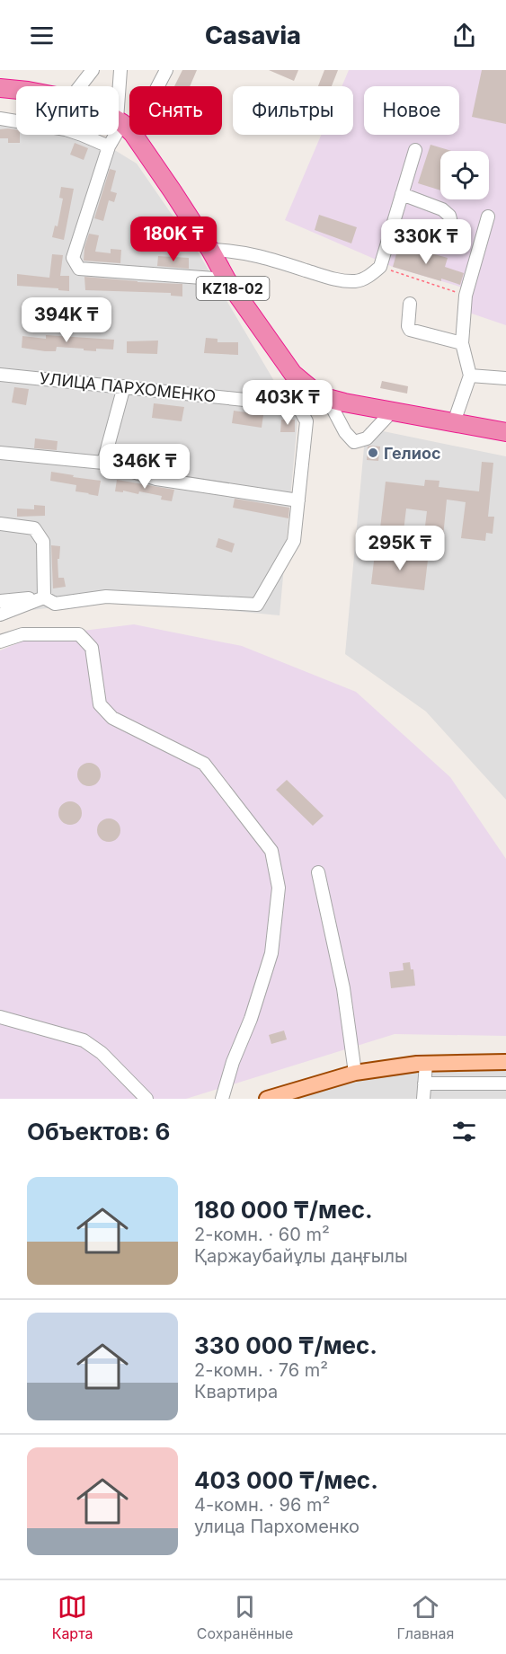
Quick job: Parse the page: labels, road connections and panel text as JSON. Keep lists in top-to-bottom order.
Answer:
{
  "streets": {
    "highway": ["KZ18-02"],
    "street": ["УЛИЦА ПАРХОМЕНКО"]
  },
  "places": ["Гелиос"],
  "page": {
    "header": "Casavia",
    "chip": [
      "Купить",
      "Снять",
      "Фильтры",
      "Новое"
    ],
    "price": [
      "180K ₸",
      "330K ₸",
      "394K ₸",
      "403K ₸",
      "346K ₸",
      "295K ₸"
    ],
    "heading": "Объектов: 6",
    "list": [
      {
        "name": "180 000 ₸/мес.",
        "note": "2-комн. · 60 m² · Қаржаубайұлы даңғылы"
      },
      {
        "name": "330 000 ₸/мес.",
        "note": "2-комн. · 76 m² · Квартира"
      },
      {
        "name": "403 000 ₸/мес.",
        "note": "4-комн. · 96 m² · улица Пархоменко"
      }
    ],
    "tabs": ["Карта", "Сохранённые", "Главная"]
  }
}
